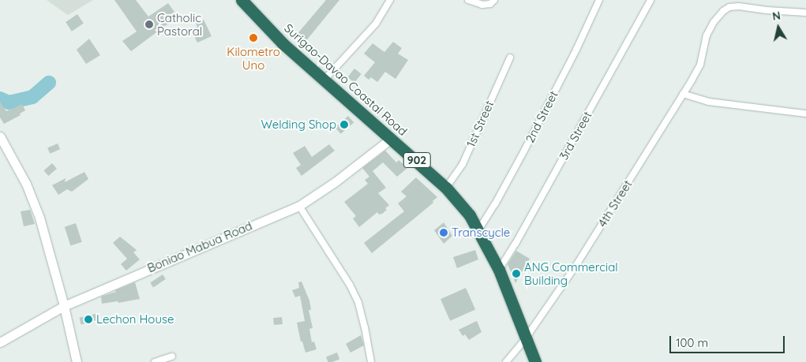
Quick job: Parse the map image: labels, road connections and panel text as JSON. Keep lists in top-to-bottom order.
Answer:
{
  "streets": {
    "highway": ["Surigao-Davao Coastal Road", "902"],
    "street": [
      "2nd Street",
      "1st Street",
      "3rd Street",
      "4th Street",
      "Boniao Mabua Road"
    ]
  },
  "crossings": [
    ["Surigao-Davao Coastal Road", "2nd Street"],
    ["Surigao-Davao Coastal Road", "1st Street"],
    ["Surigao-Davao Coastal Road", "3rd Street"],
    ["Surigao-Davao Coastal Road", "4th Street"],
    ["Surigao-Davao Coastal Road", "Boniao Mabua Road"]
  ],
  "places": [
    "Catholic Pastoral",
    "Kilometro Uno",
    "Welding Shop",
    "Transcycle",
    "ANG Commercial Building",
    "Lechon House"
  ],
  "scale_bar": "100 m",
  "north": "top"
}
